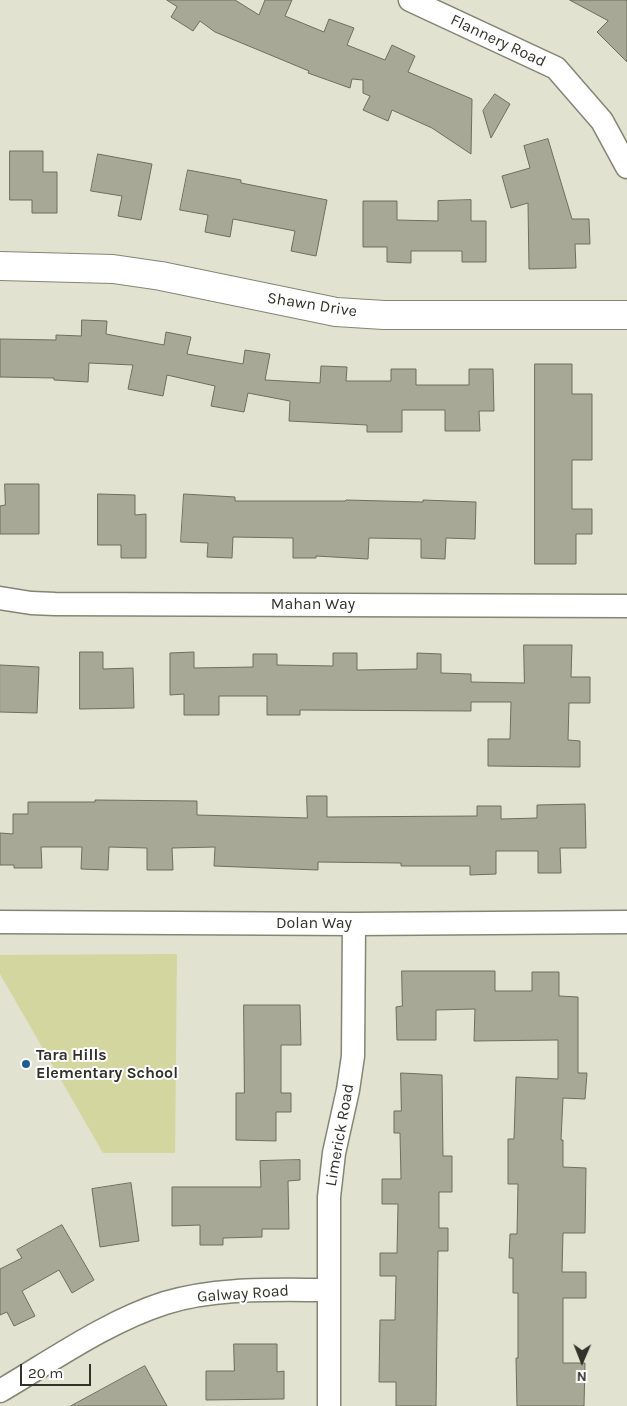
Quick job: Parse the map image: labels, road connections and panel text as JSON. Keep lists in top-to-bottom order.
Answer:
{
  "streets": {
    "street": [
      "Flannery Road",
      "Shawn Drive",
      "Mahan Way",
      "Dolan Way",
      "Limerick Road",
      "Galway Road"
    ]
  },
  "crossings": [
    ["Dolan Way", "Limerick Road"],
    ["Limerick Road", "Galway Road"]
  ],
  "places": ["Tara Hills Elementary School"],
  "scale_bar": "20 m",
  "north": "bottom"
}
